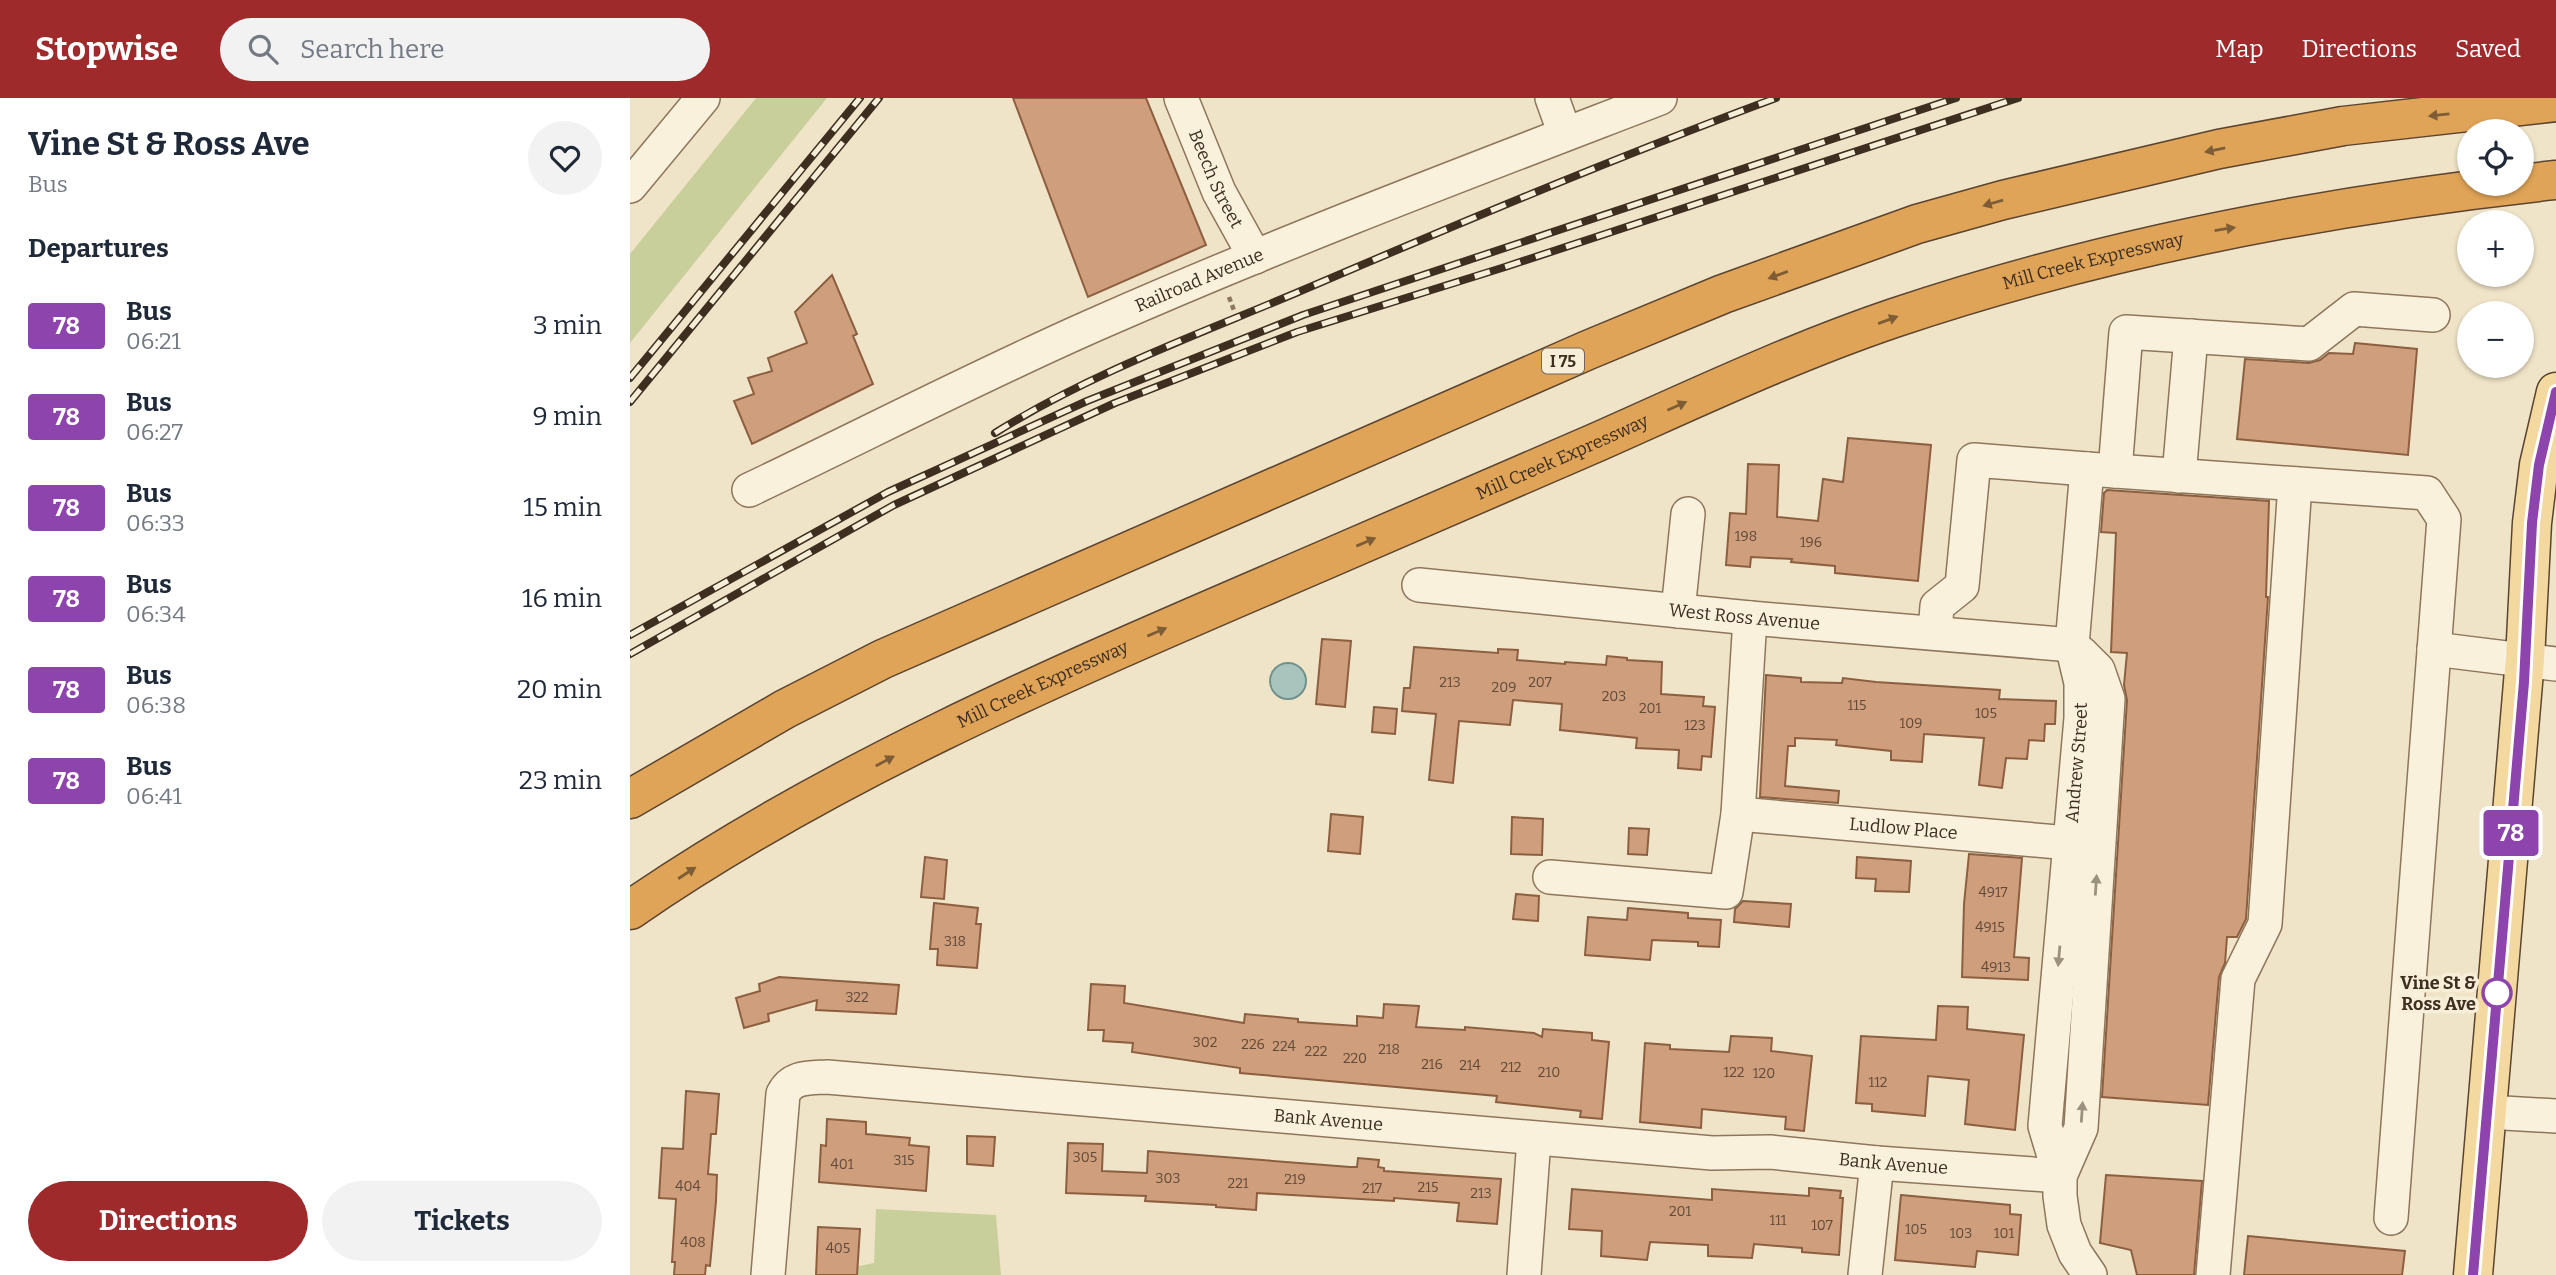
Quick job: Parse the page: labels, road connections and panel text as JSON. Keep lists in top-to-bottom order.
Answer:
{
  "streets": {
    "highway": ["Mill Creek Expressway", "I 75"],
    "street": [
      "Beech Street",
      "Railroad Avenue",
      "West Ross Avenue",
      "Andrew Street",
      "Ludlow Place",
      "Bank Avenue"
    ]
  },
  "crossings": [
    ["Beech Street", "Railroad Avenue"],
    ["West Ross Avenue", "Andrew Street"],
    ["Andrew Street", "Ludlow Place"],
    ["Andrew Street", "Bank Avenue"]
  ],
  "places": ["Vine St & Ross Ave"],
  "lines": ["bus line 78"],
  "house_numbers": [
    "198",
    "196",
    "213",
    "207",
    "209",
    "203",
    "115",
    "201",
    "105",
    "109",
    "123",
    "4917",
    "4915",
    "318",
    "4913",
    "322",
    "302",
    "226",
    "224",
    "218",
    "222",
    "220",
    "216",
    "214",
    "212",
    "210",
    "122",
    "120",
    "112",
    "305",
    "315",
    "401",
    "303",
    "219",
    "221",
    "404",
    "215",
    "217",
    "213",
    "201",
    "111",
    "107",
    "105",
    "103",
    "101",
    "408",
    "405"
  ],
  "page": {
    "header": "Stopwise",
    "search": "Search here",
    "nav": ["Map", "Directions", "Saved"],
    "heading": [
      ["Vine St & Ross Ave", "Bus"],
      "Departures"
    ],
    "on_map": "78",
    "map_buttons": ["+", "−"],
    "list": [
      {
        "mark": "78",
        "name": "Bus",
        "note": "06:21",
        "value": "3 min"
      },
      {
        "mark": "78",
        "name": "Bus",
        "note": "06:27",
        "value": "9 min"
      },
      {
        "mark": "78",
        "name": "Bus",
        "note": "06:33",
        "value": "15 min"
      },
      {
        "mark": "78",
        "name": "Bus",
        "note": "06:34",
        "value": "16 min"
      },
      {
        "mark": "78",
        "name": "Bus",
        "note": "06:38",
        "value": "20 min"
      },
      {
        "mark": "78",
        "name": "Bus",
        "note": "06:41",
        "value": "23 min"
      }
    ],
    "buttons": ["Directions", "Tickets"]
  }
}
